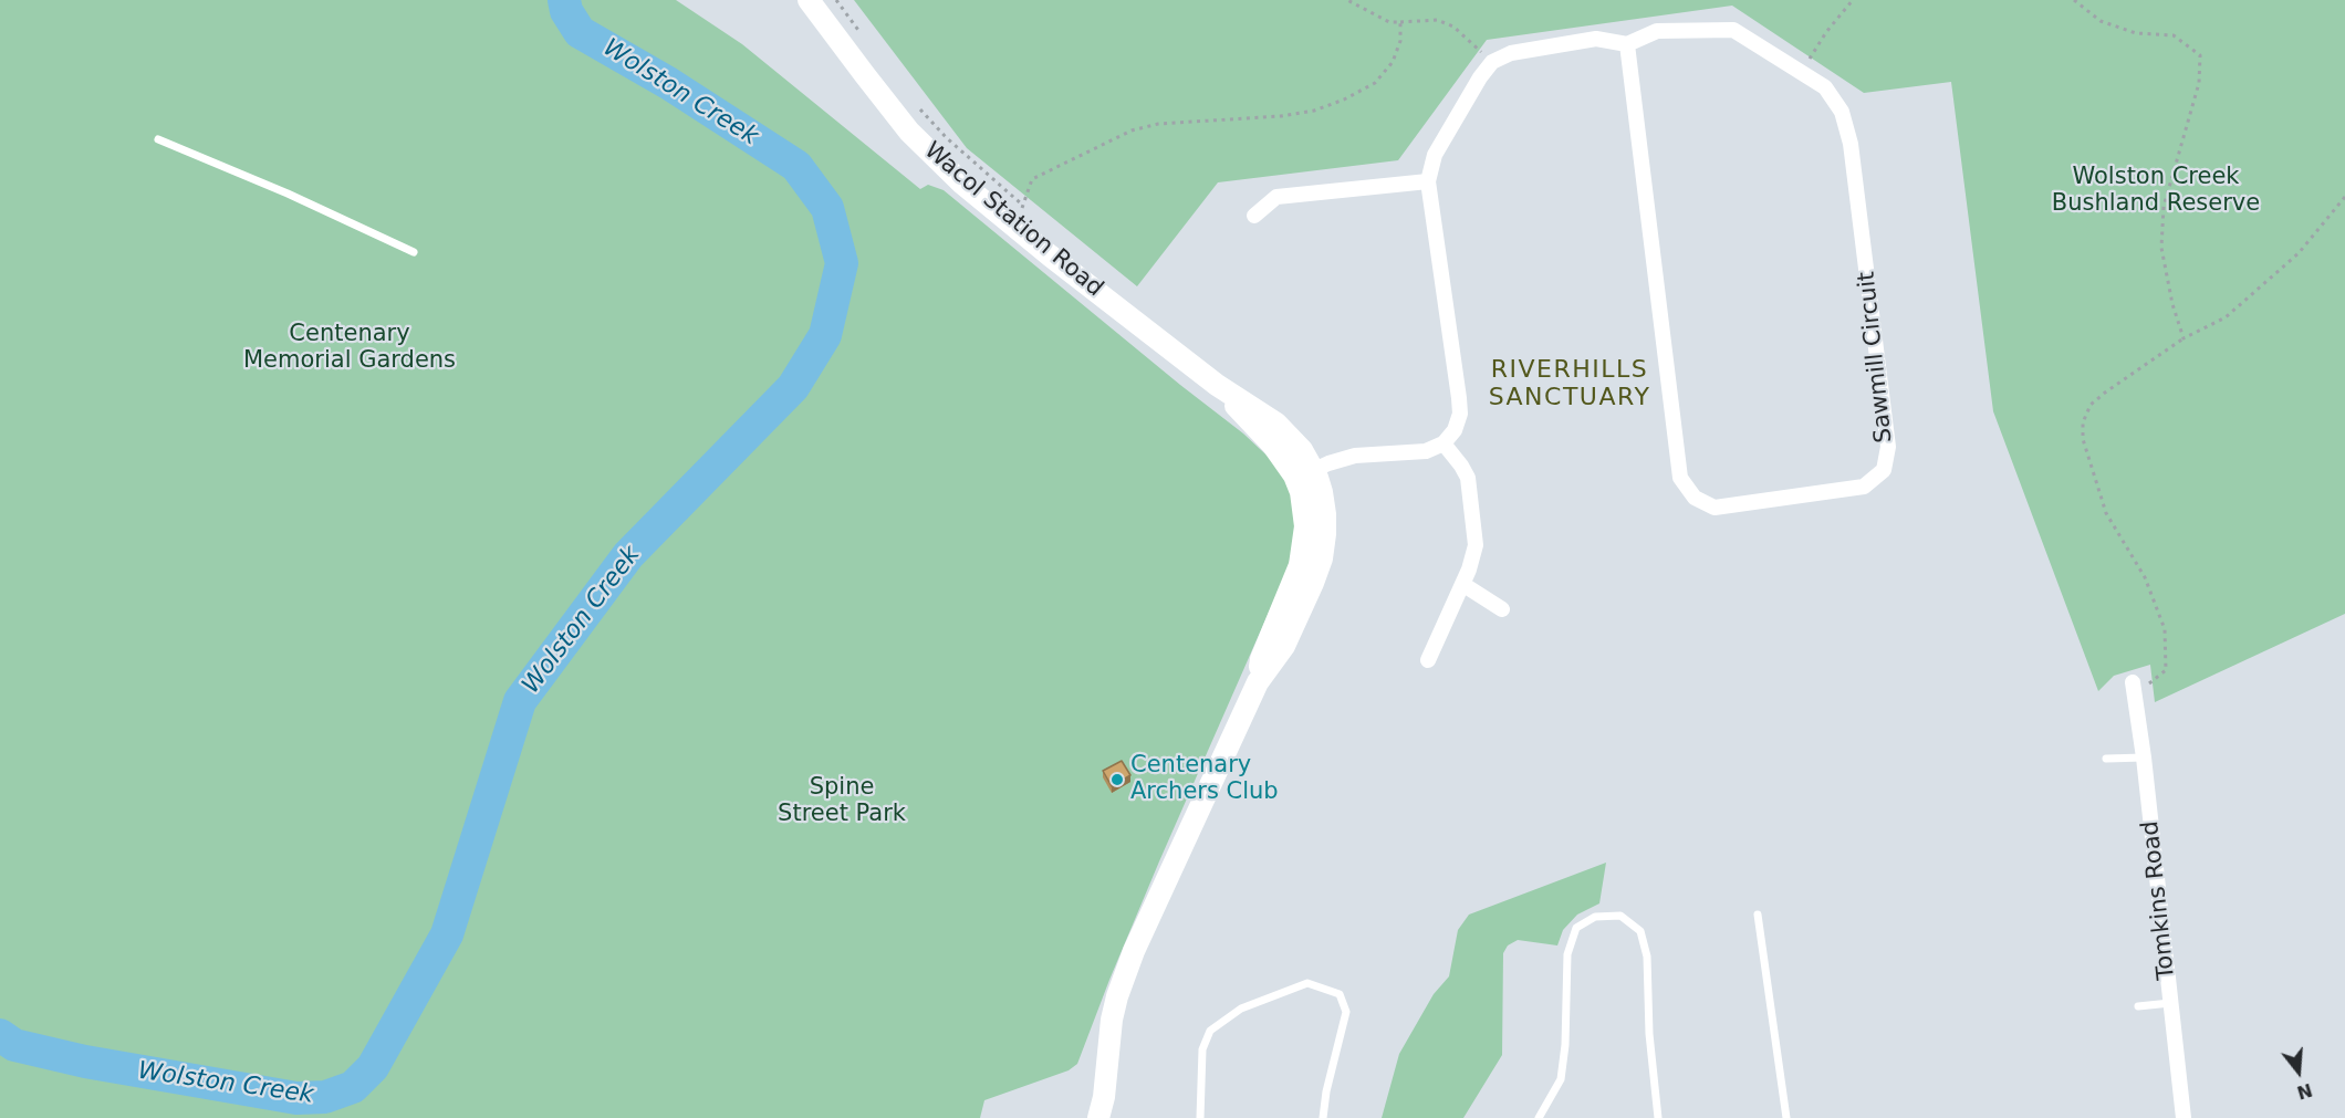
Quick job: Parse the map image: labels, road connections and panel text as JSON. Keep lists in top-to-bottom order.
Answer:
{
  "streets": {
    "main road": ["Wacol Station Road"],
    "street": ["Sawmill Circuit", "Tomkins Road"]
  },
  "districts": ["RIVERHILLS SANCTUARY"],
  "water": ["Wolston Creek"],
  "parks": ["Wolston Creek Bushland Reserve", "Centenary Memorial Gardens", "Spine Street Park"],
  "places": ["Centenary Archers Club"],
  "north": "bottom"
}
